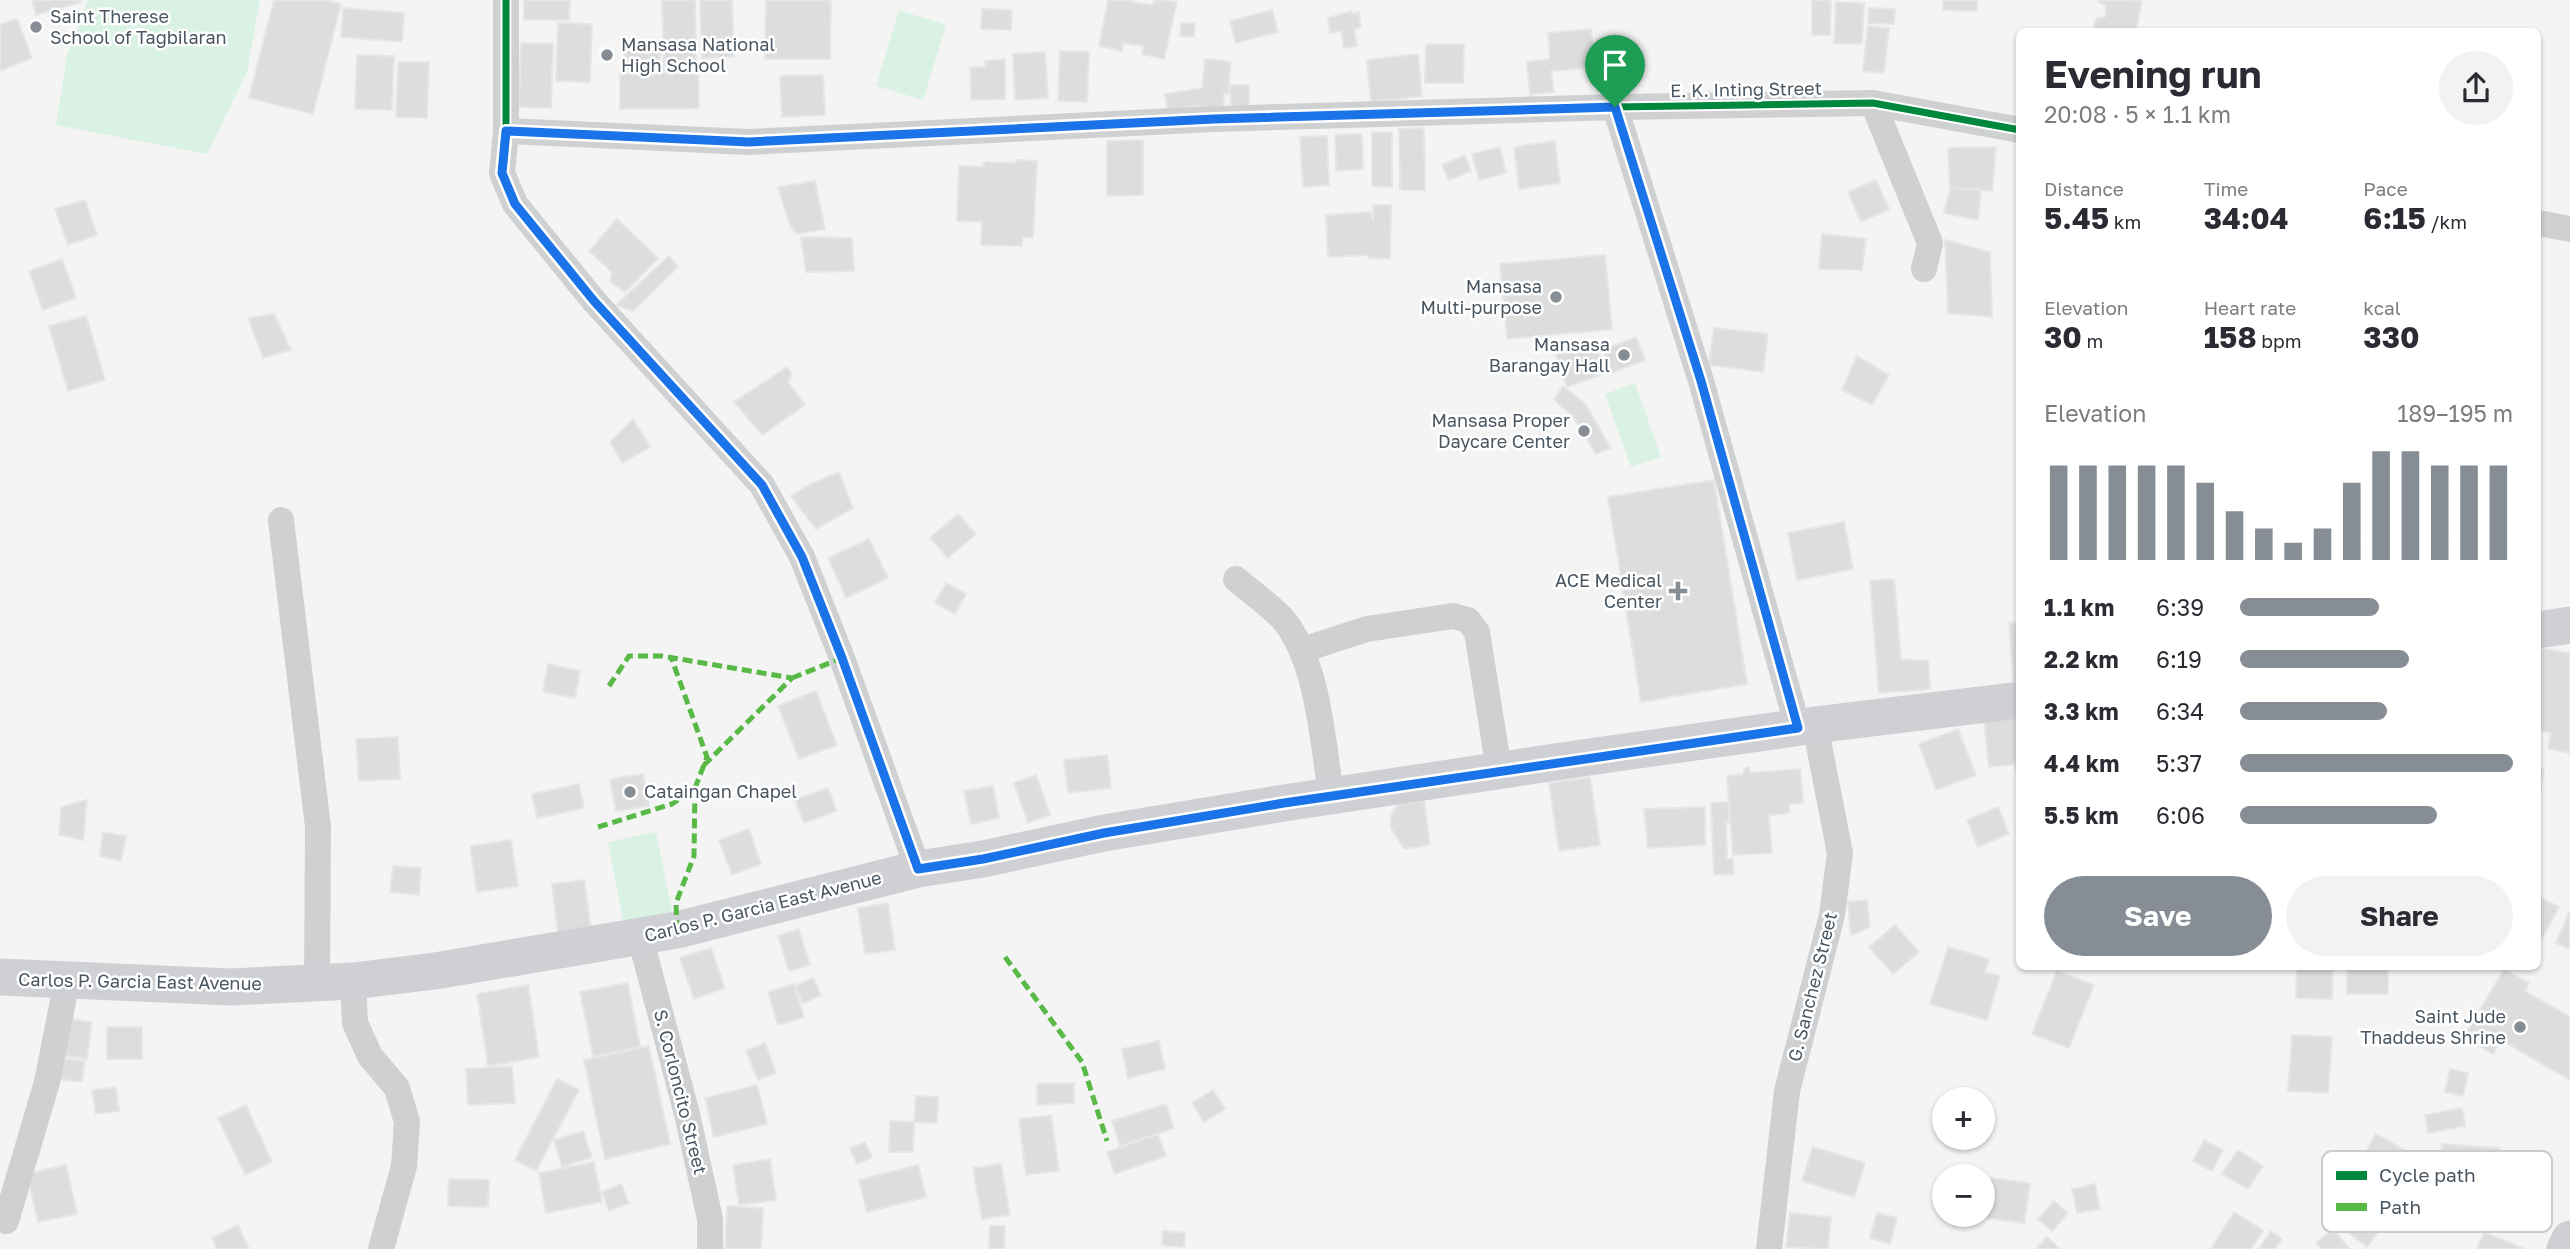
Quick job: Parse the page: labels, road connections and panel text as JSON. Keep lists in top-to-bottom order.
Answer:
{
  "streets": {
    "main road": ["Carlos P. Garcia East Avenue"],
    "street": ["E. K. Inting Street", "G. Sanchez Street", "S. Corloncito Street"]
  },
  "crossings": [
    ["E. K. Inting Street", "G. Sanchez Street"],
    ["Carlos P. Garcia East Avenue", "G. Sanchez Street"],
    ["Carlos P. Garcia East Avenue", "S. Corloncito Street"]
  ],
  "places": {
    "other": [
      "Saint Therese School of Tagbilaran",
      "Mansasa National High School",
      "Mansasa Multi-purpose",
      "Mansasa Barangay Hall",
      "Mansasa Proper Daycare Center",
      "Cataingan Chapel",
      "Saint Jude Thaddeus Shrine"
    ],
    "health": ["ACE Medical Center"]
  },
  "legend": ["Cycle path", "Path"],
  "page": {
    "heading": ["Evening run", "20:08 · 5 × 1.1 km"],
    "stats": [
      ["Distance", "5.45 km"],
      ["Time", "34:04"],
      ["Pace", "6:15 /km"],
      ["Elevation", "30 m"],
      ["Heart rate", "158 bpm"],
      ["kcal", "330"]
    ],
    "chart": ["Elevation", "189–195 m"],
    "list": [
      {
        "name": "1.1 km",
        "note": "6:39"
      },
      {
        "name": "2.2 km",
        "note": "6:19"
      },
      {
        "name": "3.3 km",
        "note": "6:34"
      },
      {
        "name": "4.4 km",
        "note": "5:37"
      },
      {
        "name": "5.5 km",
        "note": "6:06"
      }
    ],
    "buttons": ["Save", "Share"],
    "map_buttons": ["+", "−"]
  }
}
